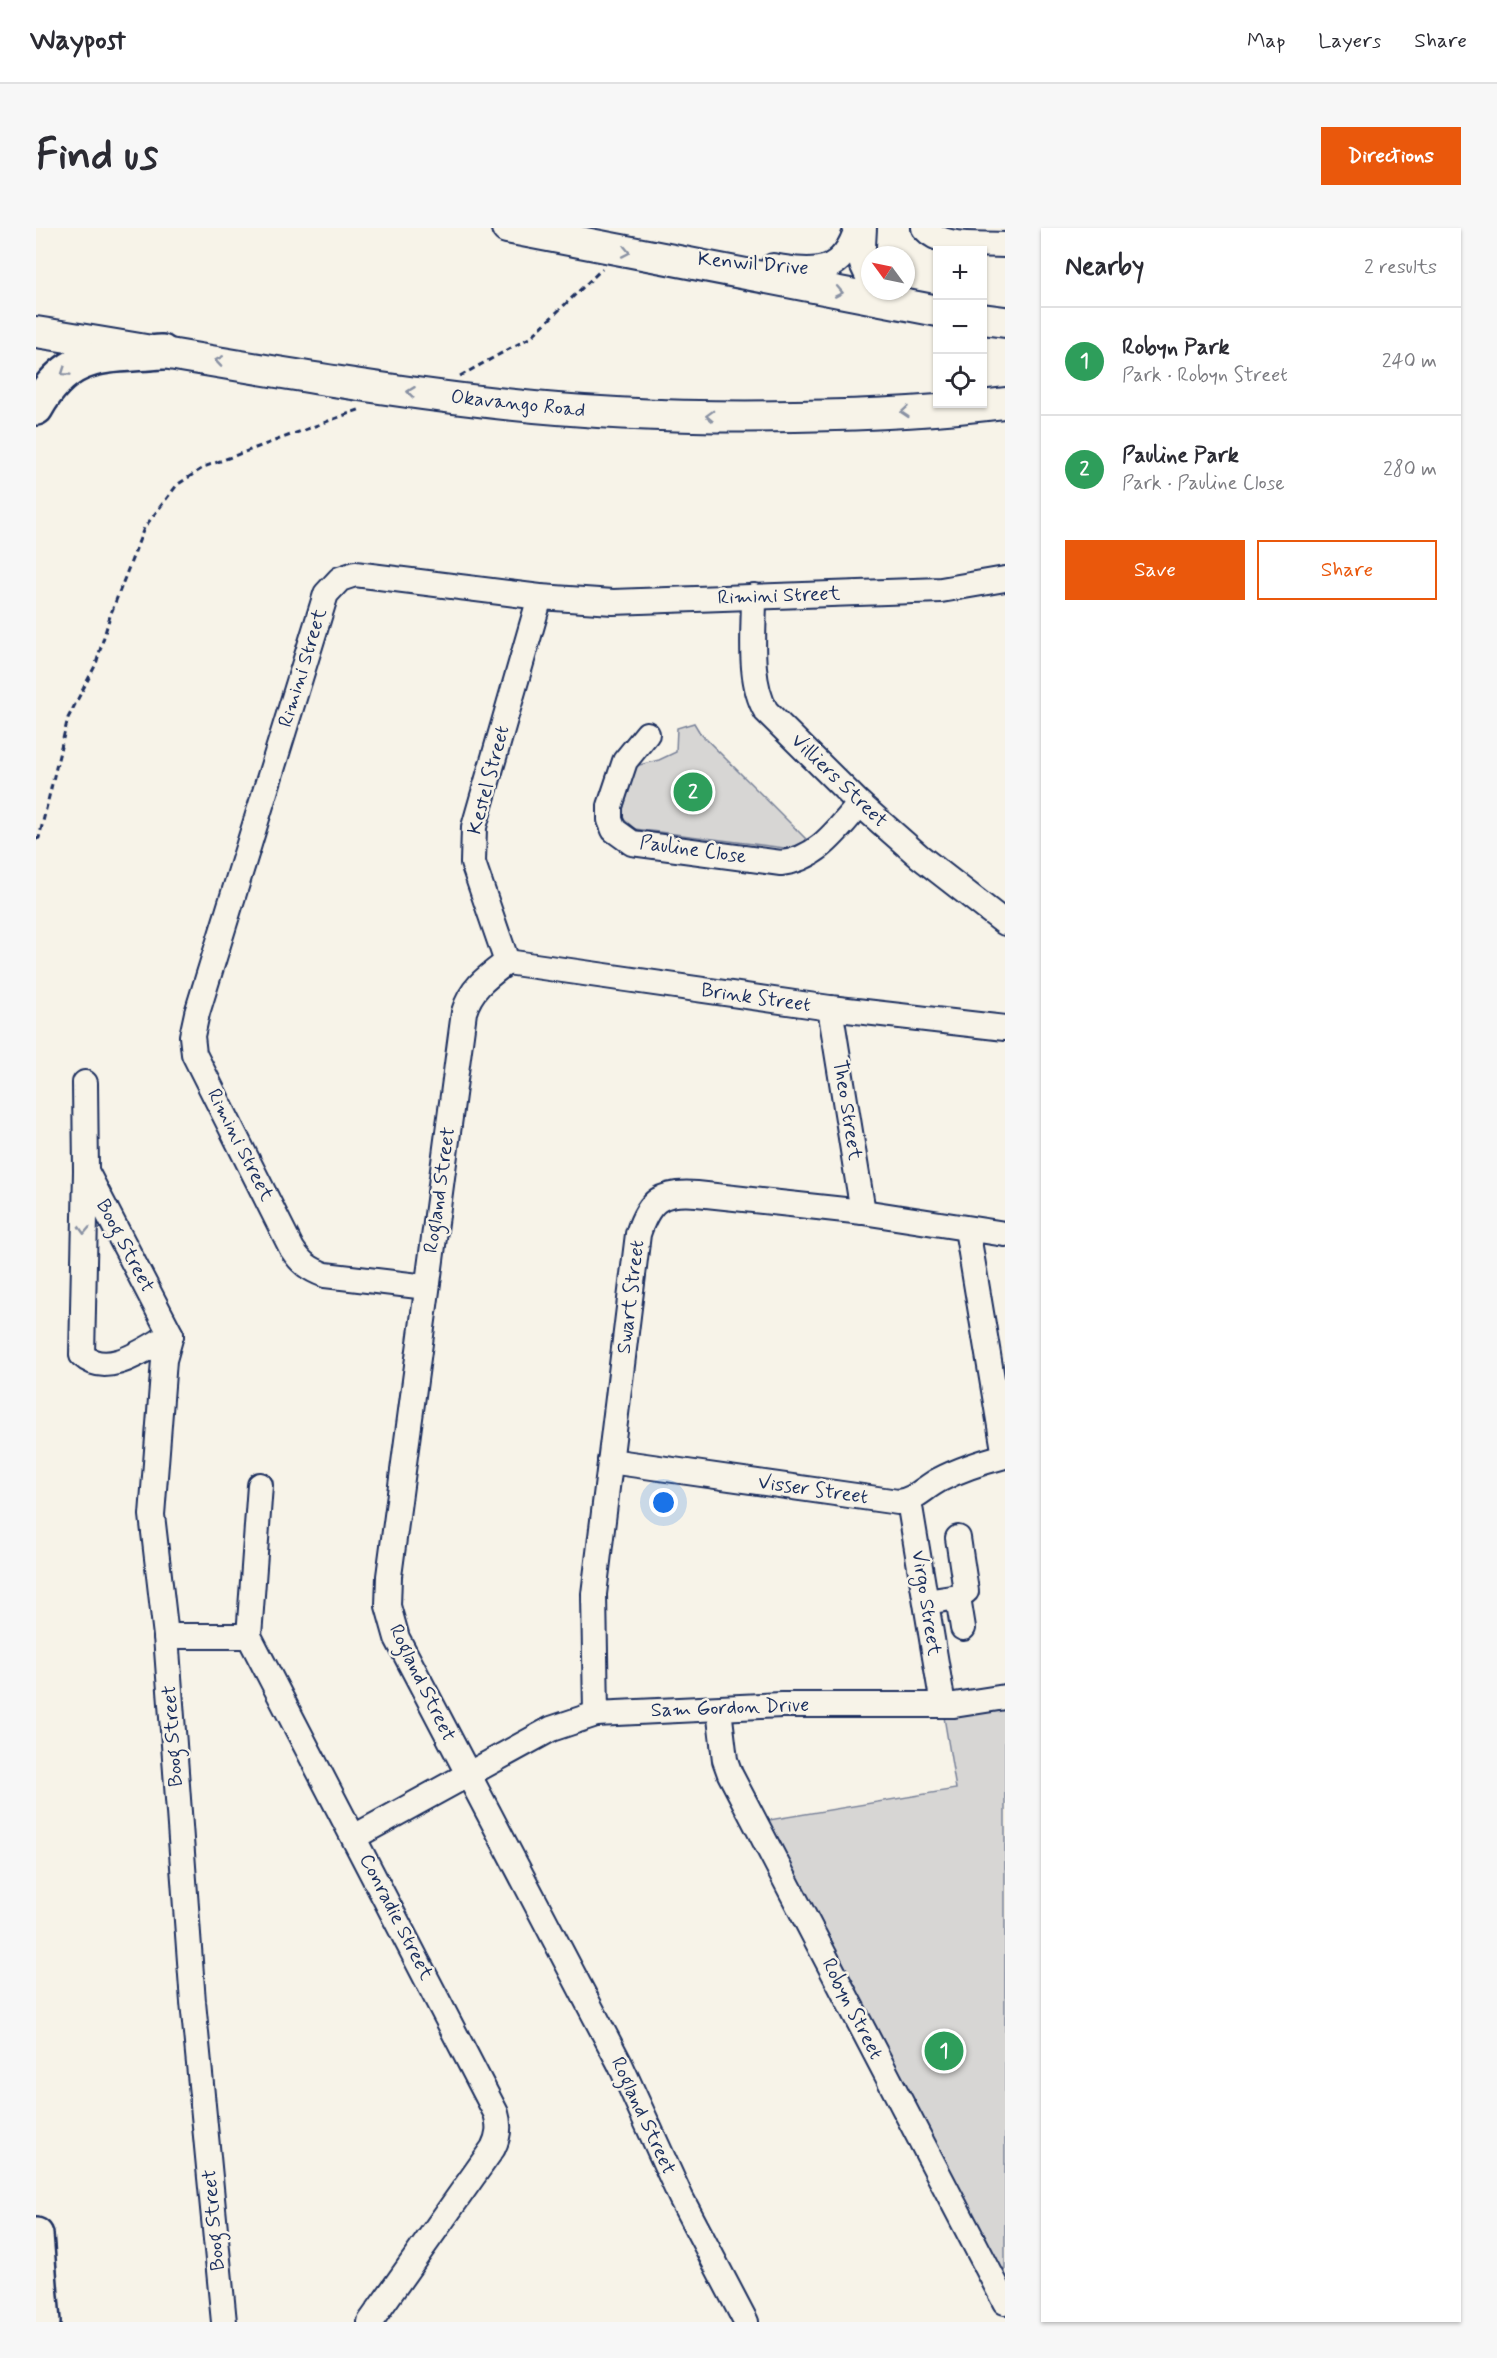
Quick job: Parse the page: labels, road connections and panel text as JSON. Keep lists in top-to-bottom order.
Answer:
{
  "streets": {
    "main road": ["Okavango Road"],
    "street": [
      "Kenwil Drive",
      "Rimini Street",
      "Kestel Street",
      "Villiers Street",
      "Pauline Close",
      "Brink Street",
      "Theo Street",
      "Rogland Street",
      "Boog Street",
      "Swart Street",
      "Visser Street",
      "Virgo Street",
      "Sam Gordon Drive",
      "Conradie Street",
      "Robyn Street"
    ]
  },
  "crossings": [
    ["Rimini Street", "Kestel Street"],
    ["Rimini Street", "Villiers Street"],
    ["Rimini Street", "Rogland Street"],
    ["Kestel Street", "Brink Street"],
    ["Kestel Street", "Rogland Street"],
    ["Villiers Street", "Pauline Close"],
    ["Brink Street", "Theo Street"],
    ["Brink Street", "Rogland Street"],
    ["Theo Street", "Swart Street"],
    ["Rogland Street", "Sam Gordon Drive"],
    ["Swart Street", "Visser Street"],
    ["Swart Street", "Sam Gordon Drive"],
    ["Visser Street", "Virgo Street"],
    ["Virgo Street", "Sam Gordon Drive"],
    ["Sam Gordon Drive", "Conradie Street"],
    ["Sam Gordon Drive", "Robyn Street"]
  ],
  "north": "top left",
  "page": {
    "header": "Waypost",
    "nav": ["Map", "Layers", "Share"],
    "buttons": [
      "Directions",
      ["Save", "Share"]
    ],
    "title": "Find us",
    "heading": ["Nearby", "2 results"],
    "map_buttons": ["+", "−"],
    "list": [
      {
        "mark": "1",
        "name": "Robyn Park",
        "note": "Park · Robyn Street",
        "value": "240 m"
      },
      {
        "mark": "2",
        "name": "Pauline Park",
        "note": "Park · Pauline Close",
        "value": "280 m"
      }
    ],
    "pins": ["2", "1"]
  }
}
